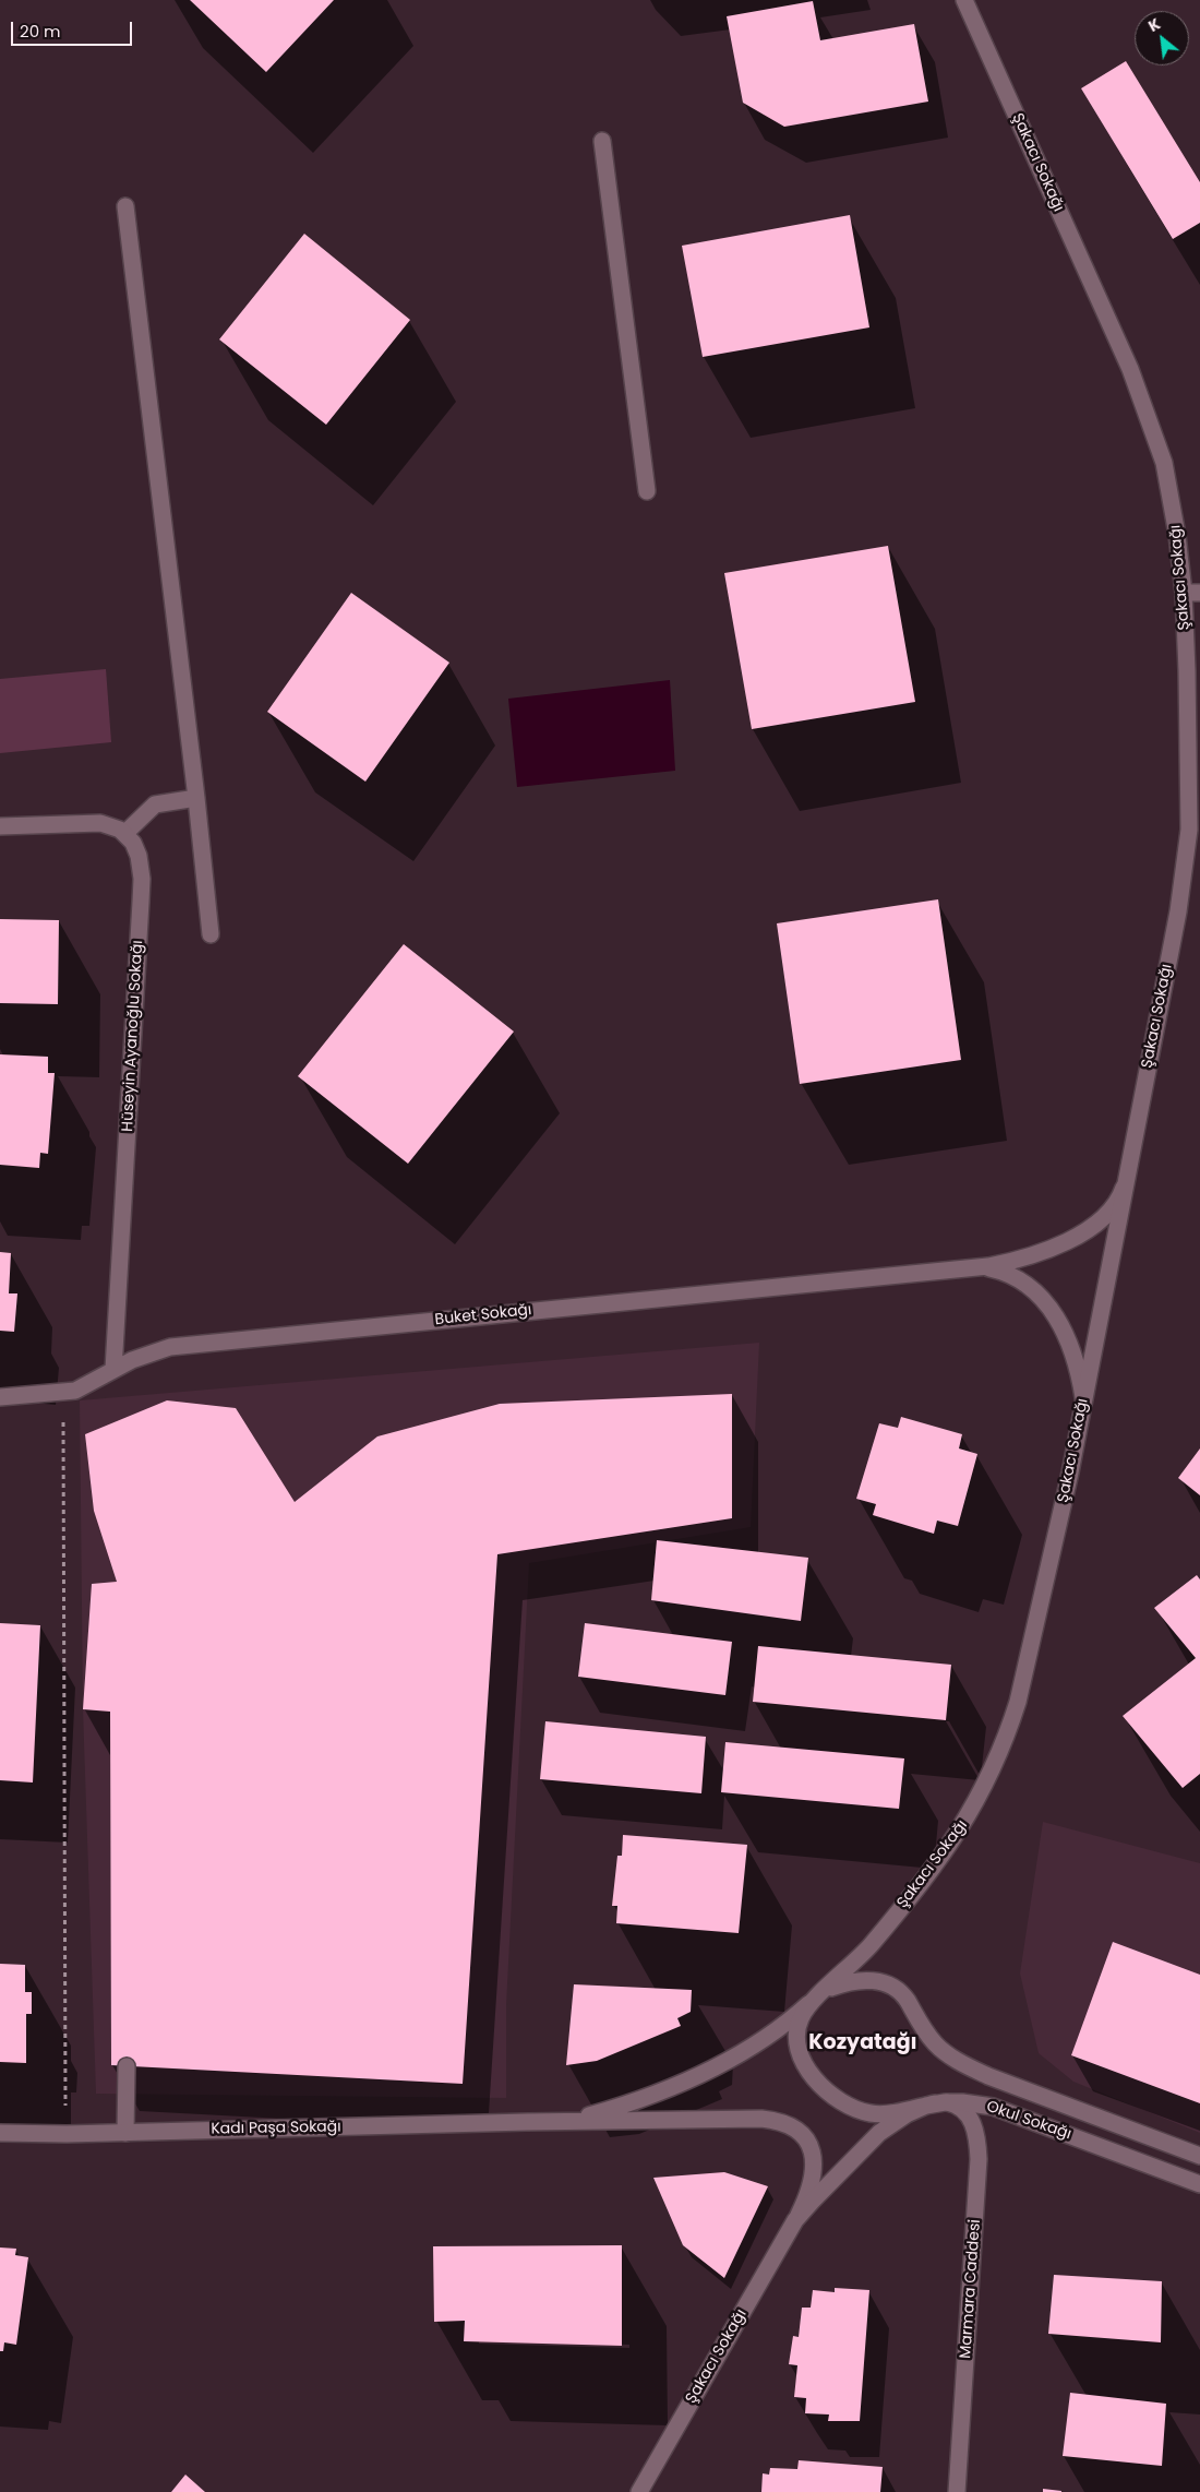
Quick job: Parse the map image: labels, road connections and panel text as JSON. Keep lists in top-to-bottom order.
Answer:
{
  "streets": {
    "street": [
      "Şakacı Sokağı",
      "Hüseyin Ayanoğlu Sokağı",
      "Buket Sokağı",
      "Okul Sokağı",
      "Kadı Paşa Sokağı",
      "Marmara Caddesi"
    ]
  },
  "crossings": [
    ["Şakacı Sokağı", "Buket Sokağı"],
    ["Şakacı Sokağı", "Okul Sokağı"],
    ["Şakacı Sokağı", "Kadı Paşa Sokağı"],
    ["Hüseyin Ayanoğlu Sokağı", "Buket Sokağı"],
    ["Okul Sokağı", "Kadı Paşa Sokağı"],
    ["Okul Sokağı", "Marmara Caddesi"]
  ],
  "districts": ["Kozyatağı"],
  "scale_bar": "20 m",
  "north": "top left"
}
